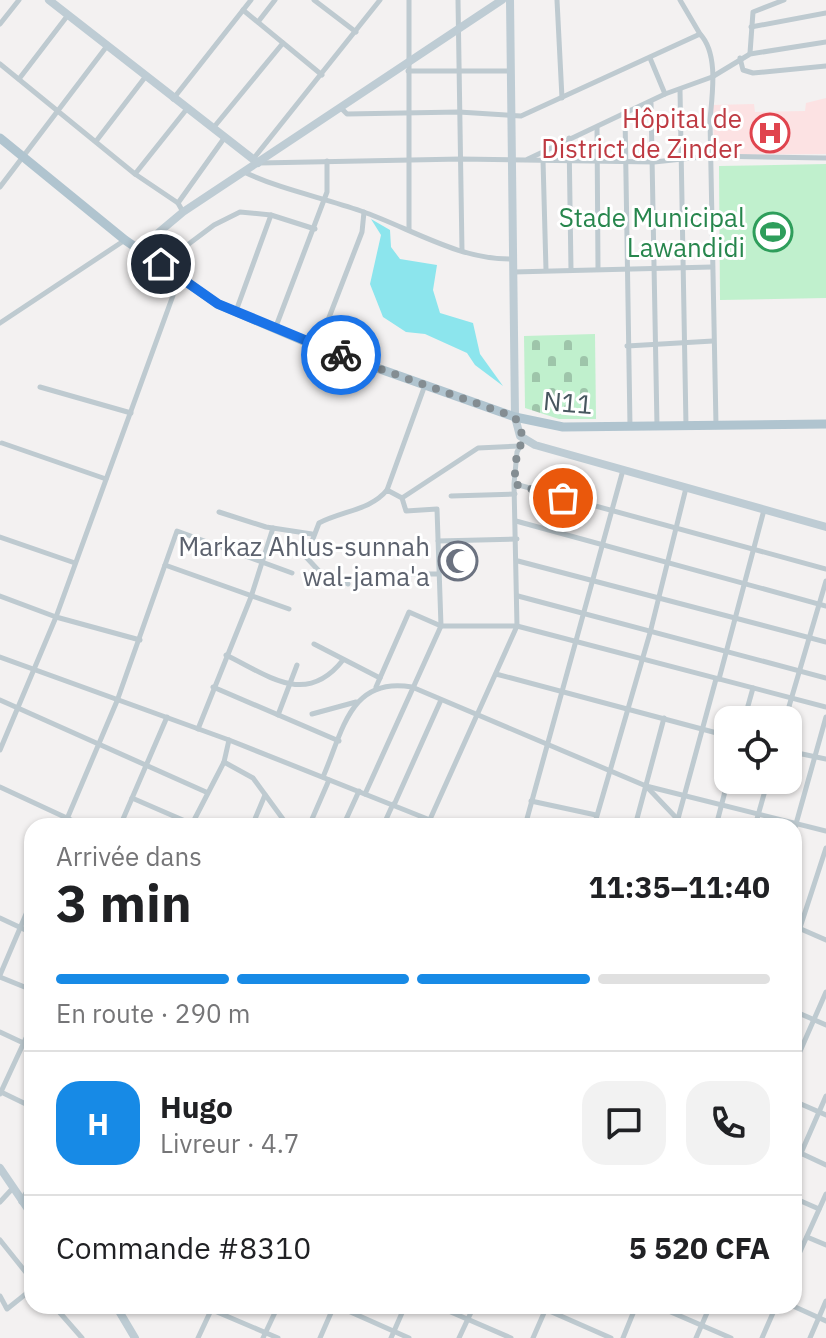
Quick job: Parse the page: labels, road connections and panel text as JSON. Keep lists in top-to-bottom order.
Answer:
{
  "streets": {
    "main road": ["N11"]
  },
  "places": {
    "hospital": ["Hôpital de District de Zinder"],
    "sports": ["Stade Municipal Lawandidi"],
    "mosque": ["Markaz Ahlus-sunnah wal-jama'a"]
  },
  "page": {
    "heading": ["3 min", "Arrivée dans", "11:35–11:40"],
    "panel": [
      "Hugo",
      "Livreur · 4.7",
      "Commande #8310",
      "5 520 CFA"
    ],
    "bar": "En route · 290 m",
    "round": "H"
  }
}
